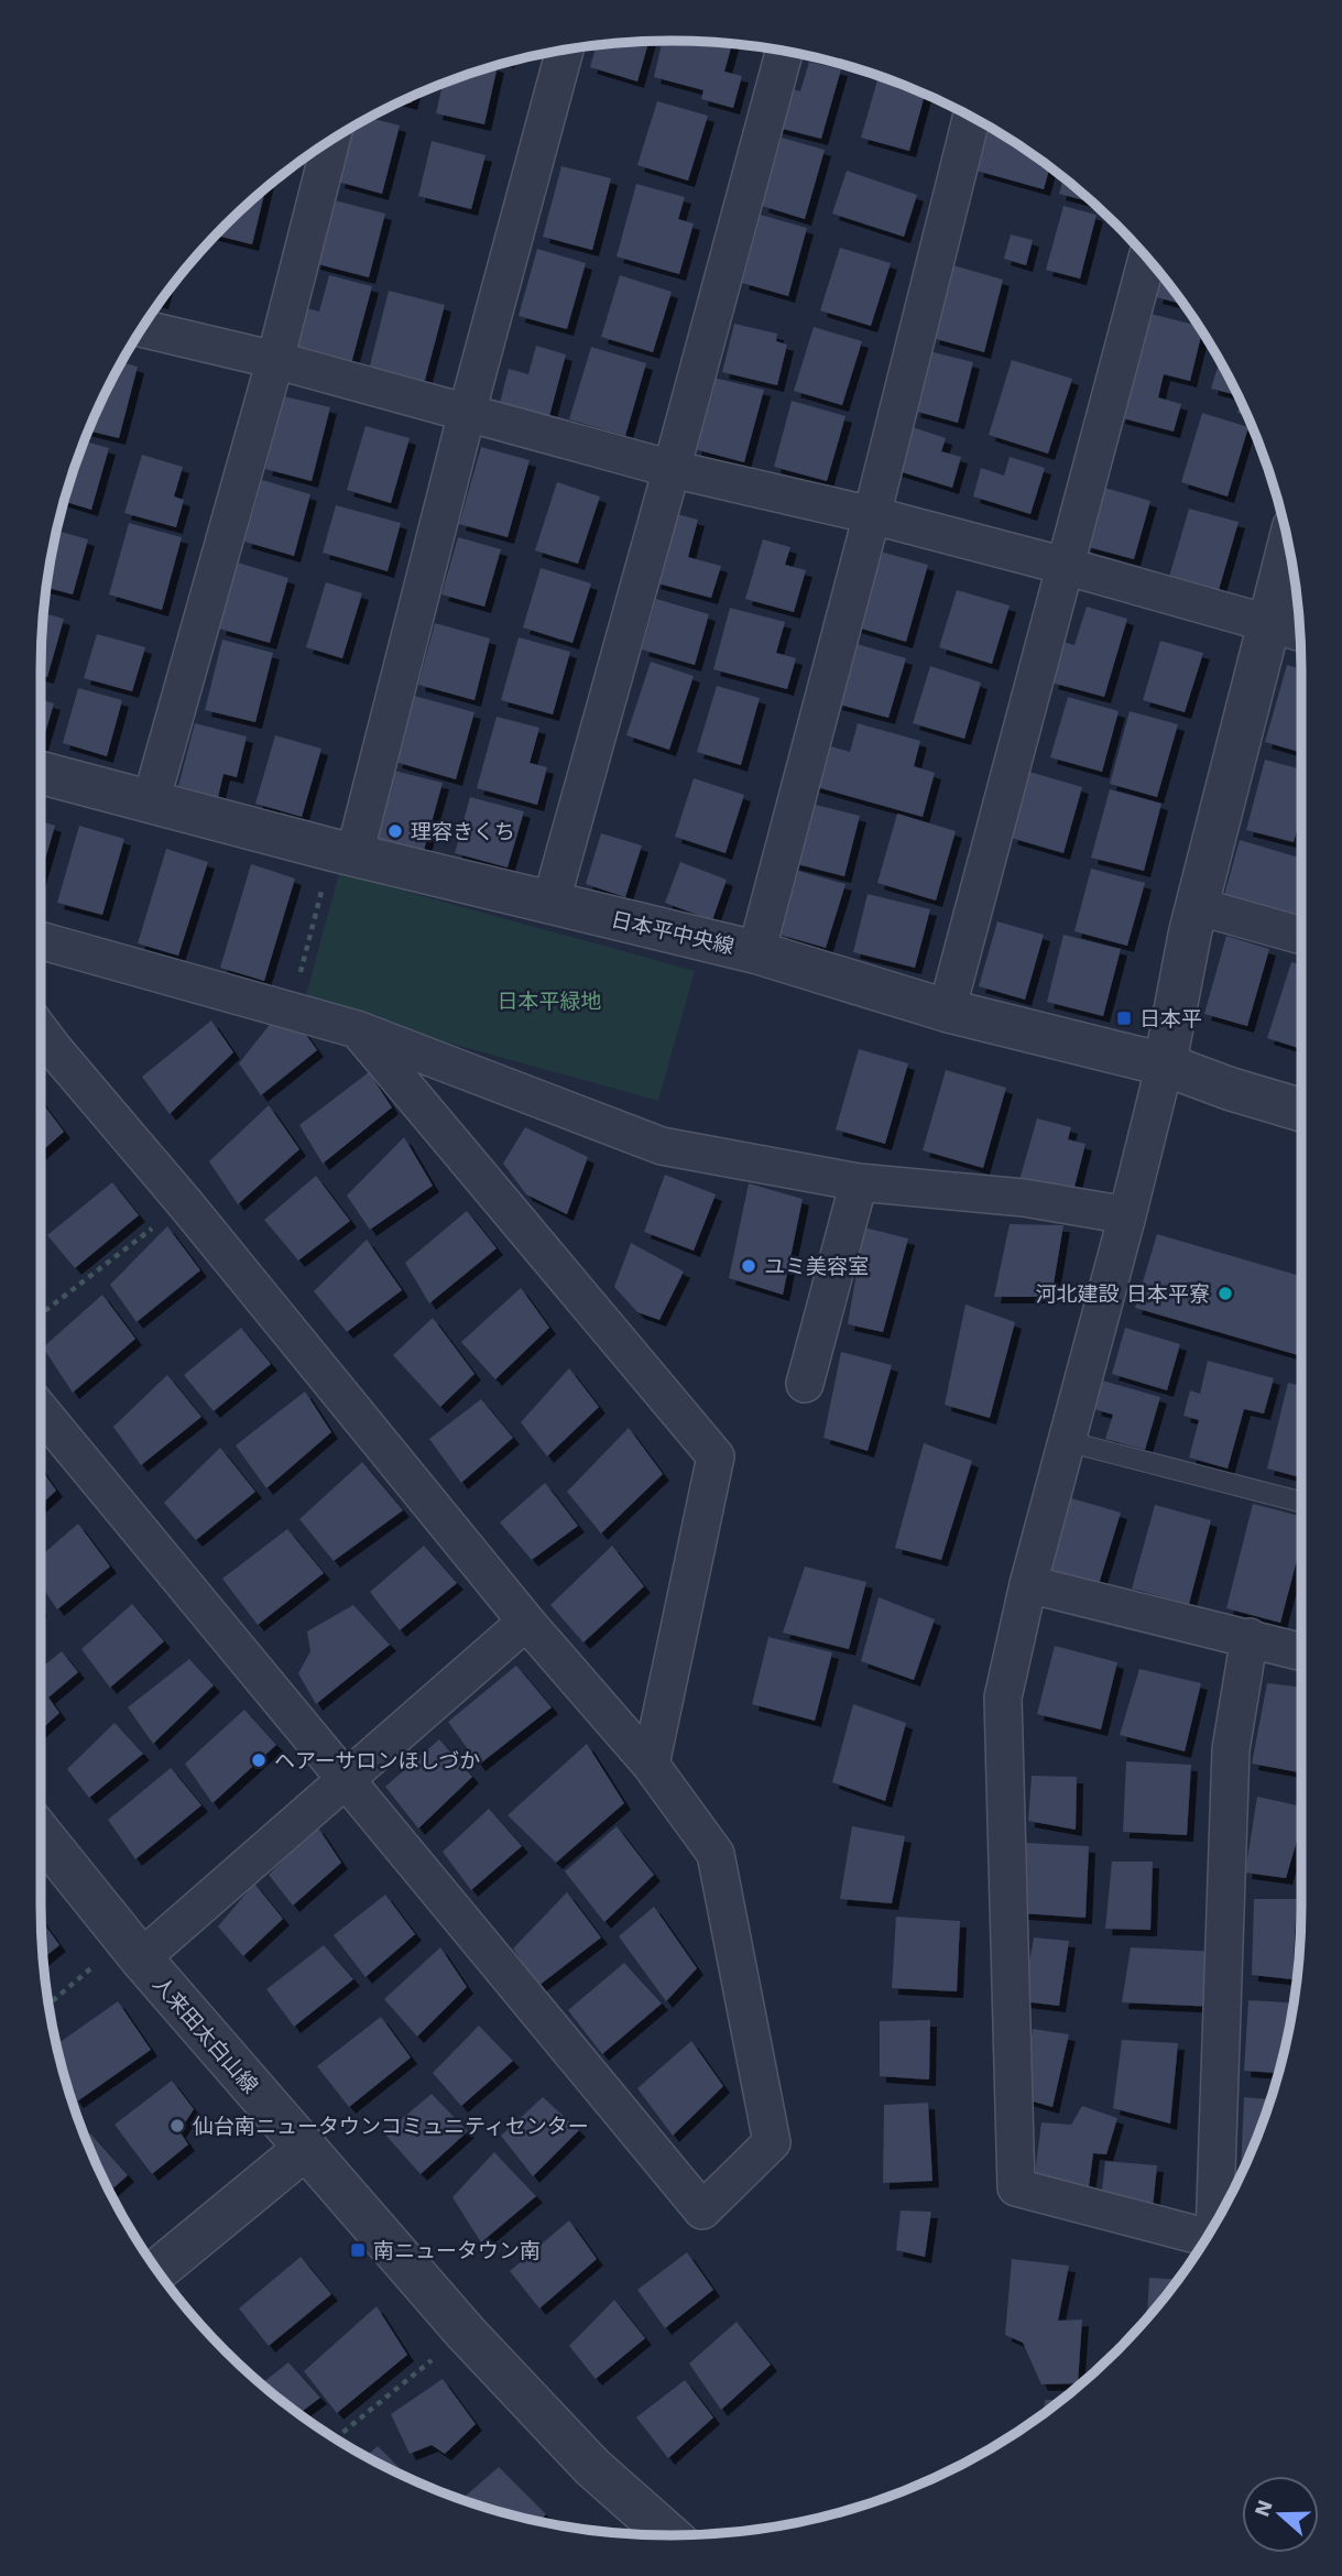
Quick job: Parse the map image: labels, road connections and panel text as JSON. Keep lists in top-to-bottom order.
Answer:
{
  "streets": {
    "street": ["日本平中央線", "人来田太白山線"]
  },
  "parks": ["日本平緑地"],
  "places": {
    "other": [
      "理容きくち",
      "ユミ美容室",
      "河北建設 日本平寮",
      "ヘアーサロンほしづか",
      "仙台南ニュータウンコミュニティセンター"
    ],
    "transit": ["日本平", "南ニュータウン南"]
  },
  "north": "left"
}
